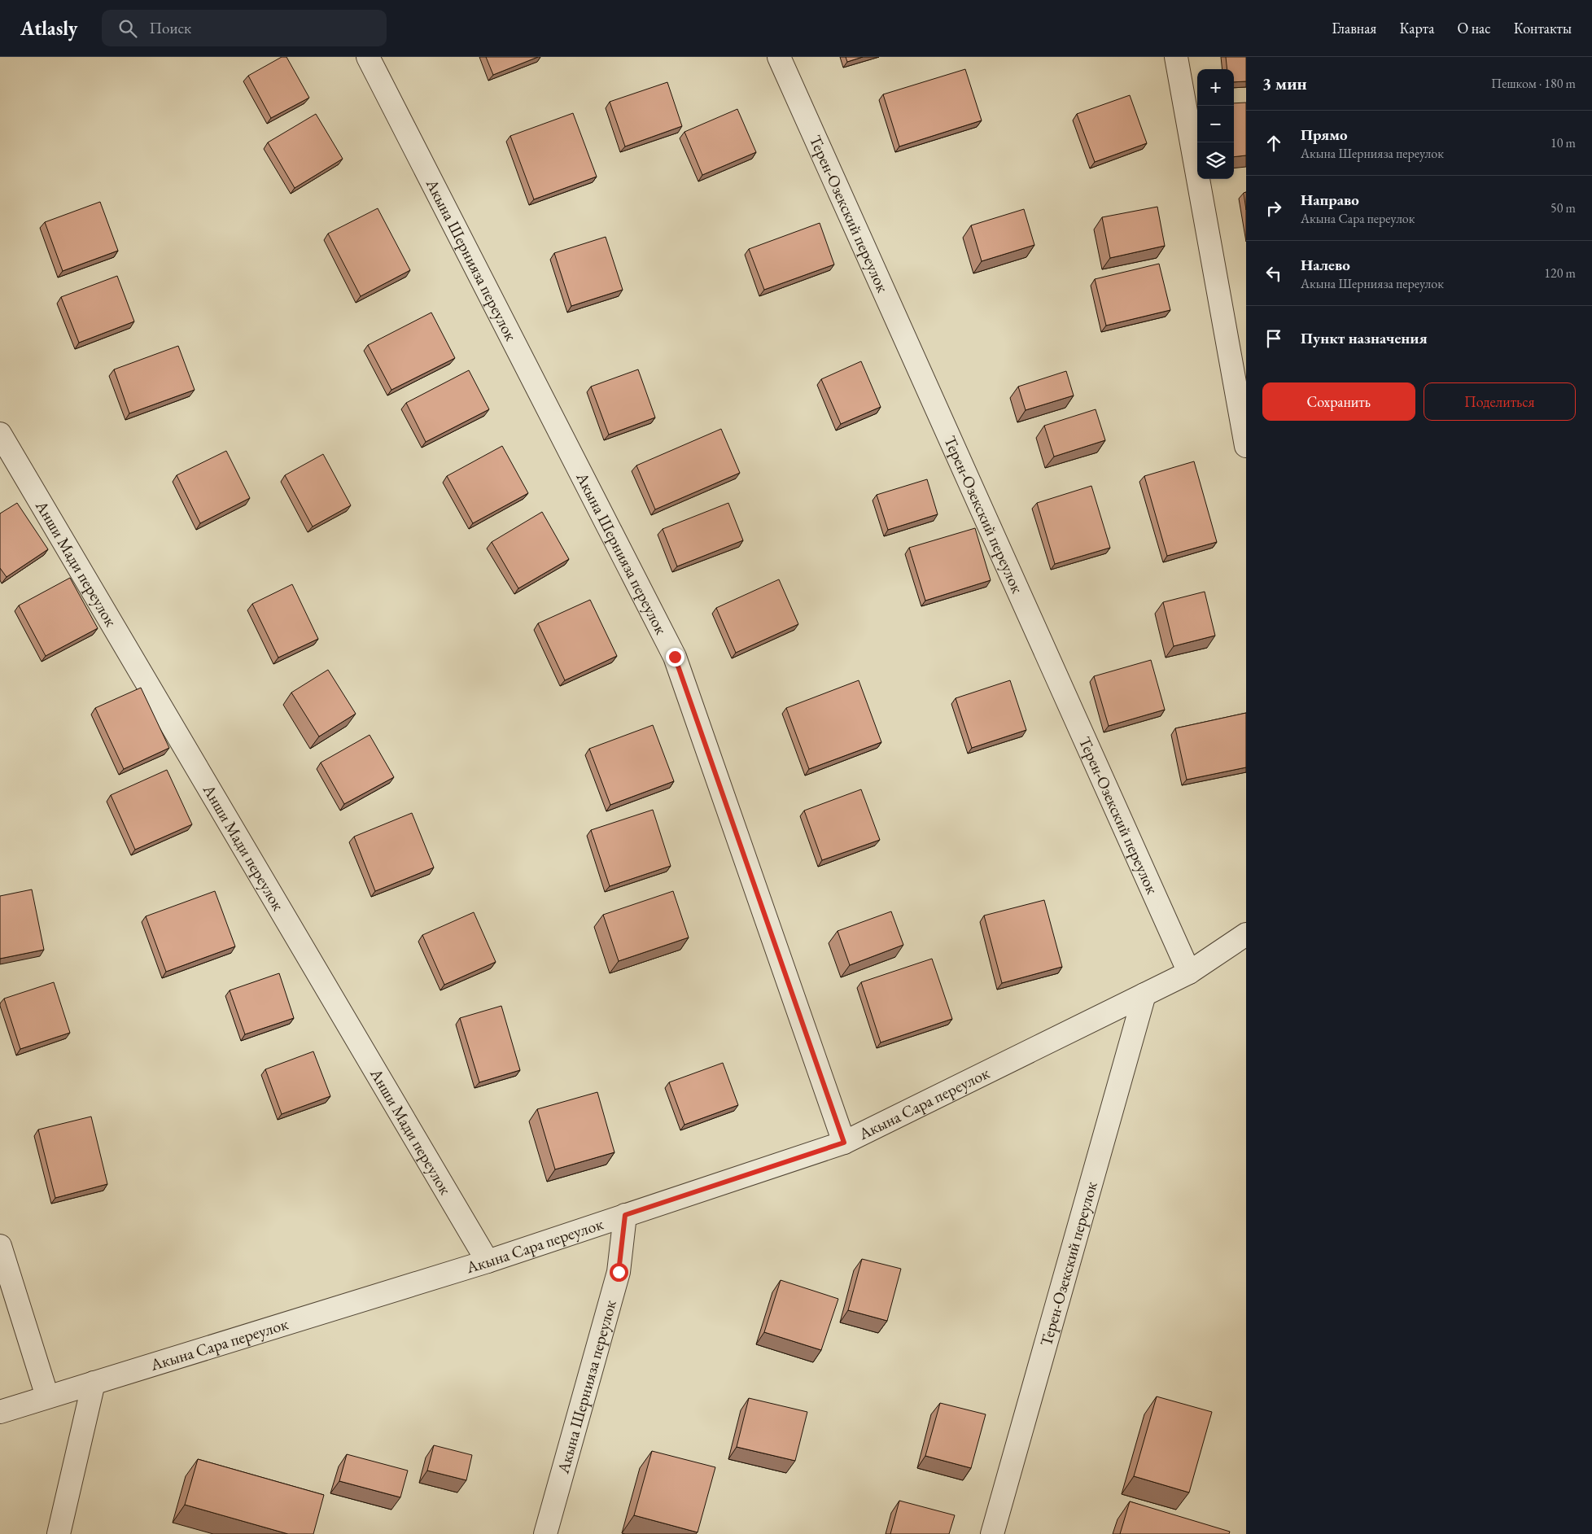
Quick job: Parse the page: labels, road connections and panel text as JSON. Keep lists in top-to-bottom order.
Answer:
{
  "streets": {
    "street": [
      "Терен-Озекский переулок",
      "Акына Шернияза переулок",
      "Анши Мади переулок",
      "Акына Сара переулок"
    ]
  },
  "crossings": [
    ["Терен-Озекский переулок", "Акына Сара переулок"],
    ["Акына Шернияза переулок", "Акына Сара переулок"],
    ["Анши Мади переулок", "Акына Сара переулок"]
  ],
  "page": {
    "header": "Atlasly",
    "search": "Поиск",
    "nav": [
      "Главная",
      "Карта",
      "О нас",
      "Контакты"
    ],
    "heading": ["3 мин", "Пешком · 180 m"],
    "map_buttons": ["+", "−"],
    "list": [
      ["Прямо", "Акына Шернияза переулок", "10 m"],
      ["Направо", "Акына Сара переулок", "50 m"],
      ["Налево", "Акына Шернияза переулок", "120 m"],
      "Пункт назначения"
    ],
    "buttons": ["Сохранить", "Поделиться"]
  }
}
